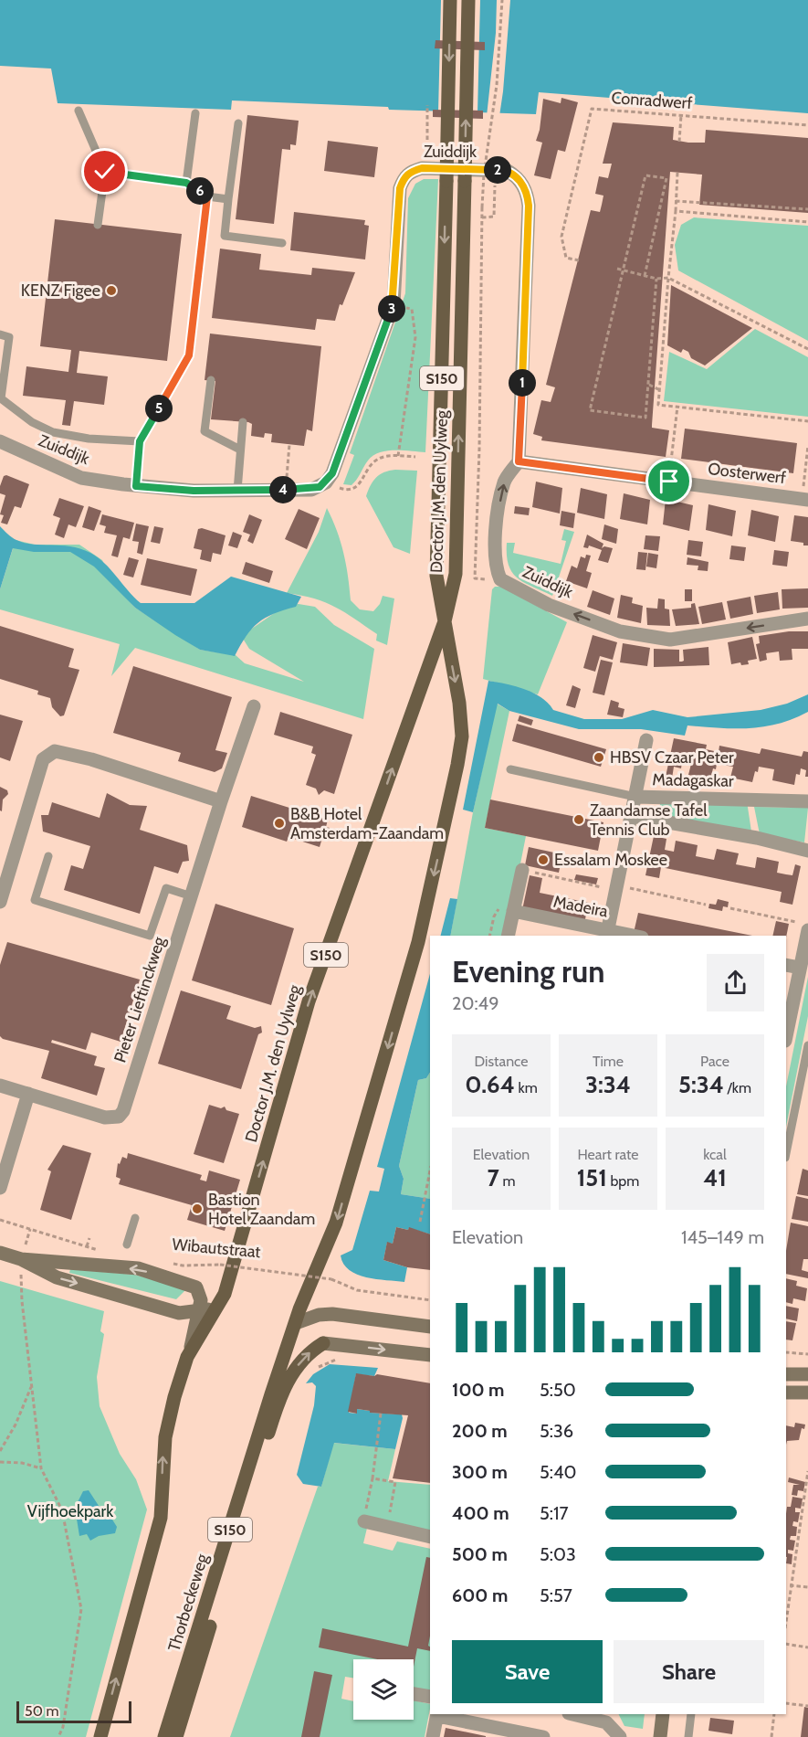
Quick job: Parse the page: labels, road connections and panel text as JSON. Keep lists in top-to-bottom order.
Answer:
{
  "streets": {
    "main road": ["S150", "Doctor J.M. den Uylweg", "Thorbeckeweg"],
    "street": [
      "Zuiddijk",
      "Oosterwerf",
      "Madagaskar",
      "Madeira",
      "Pieter Lieftinckweg",
      "Wibautstraat"
    ],
    "path": ["Conradwerf"]
  },
  "crossings": [
    ["Zuiddijk", "Oosterwerf"],
    ["S150", "Doctor J.M. den Uylweg"],
    ["S150", "Wibautstraat"],
    ["Doctor J.M. den Uylweg", "Wibautstraat"],
    ["Doctor J.M. den Uylweg", "Thorbeckeweg"],
    ["Madagaskar", "Madeira"]
  ],
  "parks": ["Vijfhoekpark"],
  "places": [
    "KENZ Figee",
    "HBSV Czaar Peter",
    "Zaandamse Tafel Tennis Club",
    "B&B Hotel Amsterdam-Zaandam",
    "Essalam Moskee",
    "Bastion Hotel Zaandam"
  ],
  "scale_bar": "50 m",
  "page": {
    "pins": [
      "2",
      "6",
      "3",
      "1",
      "5",
      "4"
    ],
    "heading": ["Evening run", "20:49"],
    "stats": [
      ["Distance", "0.64 km"],
      ["Time", "3:34"],
      ["Pace", "5:34 /km"],
      ["Elevation", "7 m"],
      ["Heart rate", "151 bpm"],
      ["kcal", "41"]
    ],
    "chart": ["Elevation", "145–149 m"],
    "list": [
      {
        "name": "100 m",
        "note": "5:50"
      },
      {
        "name": "200 m",
        "note": "5:36"
      },
      {
        "name": "300 m",
        "note": "5:40"
      },
      {
        "name": "400 m",
        "note": "5:17"
      },
      {
        "name": "500 m",
        "note": "5:03"
      },
      {
        "name": "600 m",
        "note": "5:57"
      }
    ],
    "buttons": ["Save", "Share"],
    "scale": "50 m"
  }
}
